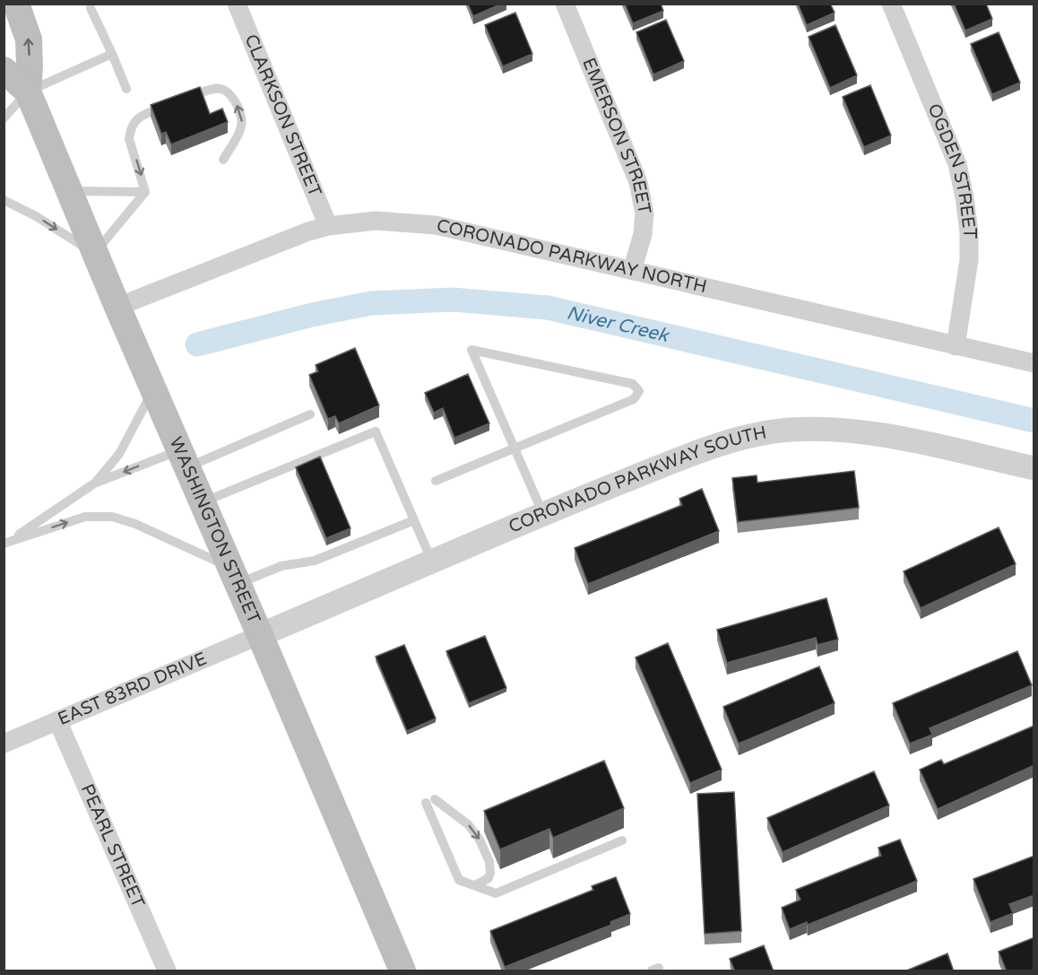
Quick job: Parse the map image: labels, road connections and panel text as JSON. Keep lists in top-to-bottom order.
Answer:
{
  "streets": {
    "main road": ["WASHINGTON STREET"],
    "street": [
      "CLARKSON STREET",
      "EMERSON STREET",
      "OGDEN STREET",
      "CORONADO PARKWAY NORTH",
      "CORONADO PARKWAY SOUTH",
      "EAST 83RD DRIVE",
      "PEARL STREET"
    ]
  },
  "crossings": [
    ["CLARKSON STREET", "CORONADO PARKWAY NORTH"],
    ["EMERSON STREET", "CORONADO PARKWAY NORTH"],
    ["OGDEN STREET", "CORONADO PARKWAY NORTH"],
    ["CORONADO PARKWAY NORTH", "WASHINGTON STREET"],
    ["CORONADO PARKWAY SOUTH", "WASHINGTON STREET"],
    ["CORONADO PARKWAY SOUTH", "EAST 83RD DRIVE"],
    ["WASHINGTON STREET", "EAST 83RD DRIVE"],
    ["EAST 83RD DRIVE", "PEARL STREET"]
  ],
  "water": ["Niver Creek"]
}
